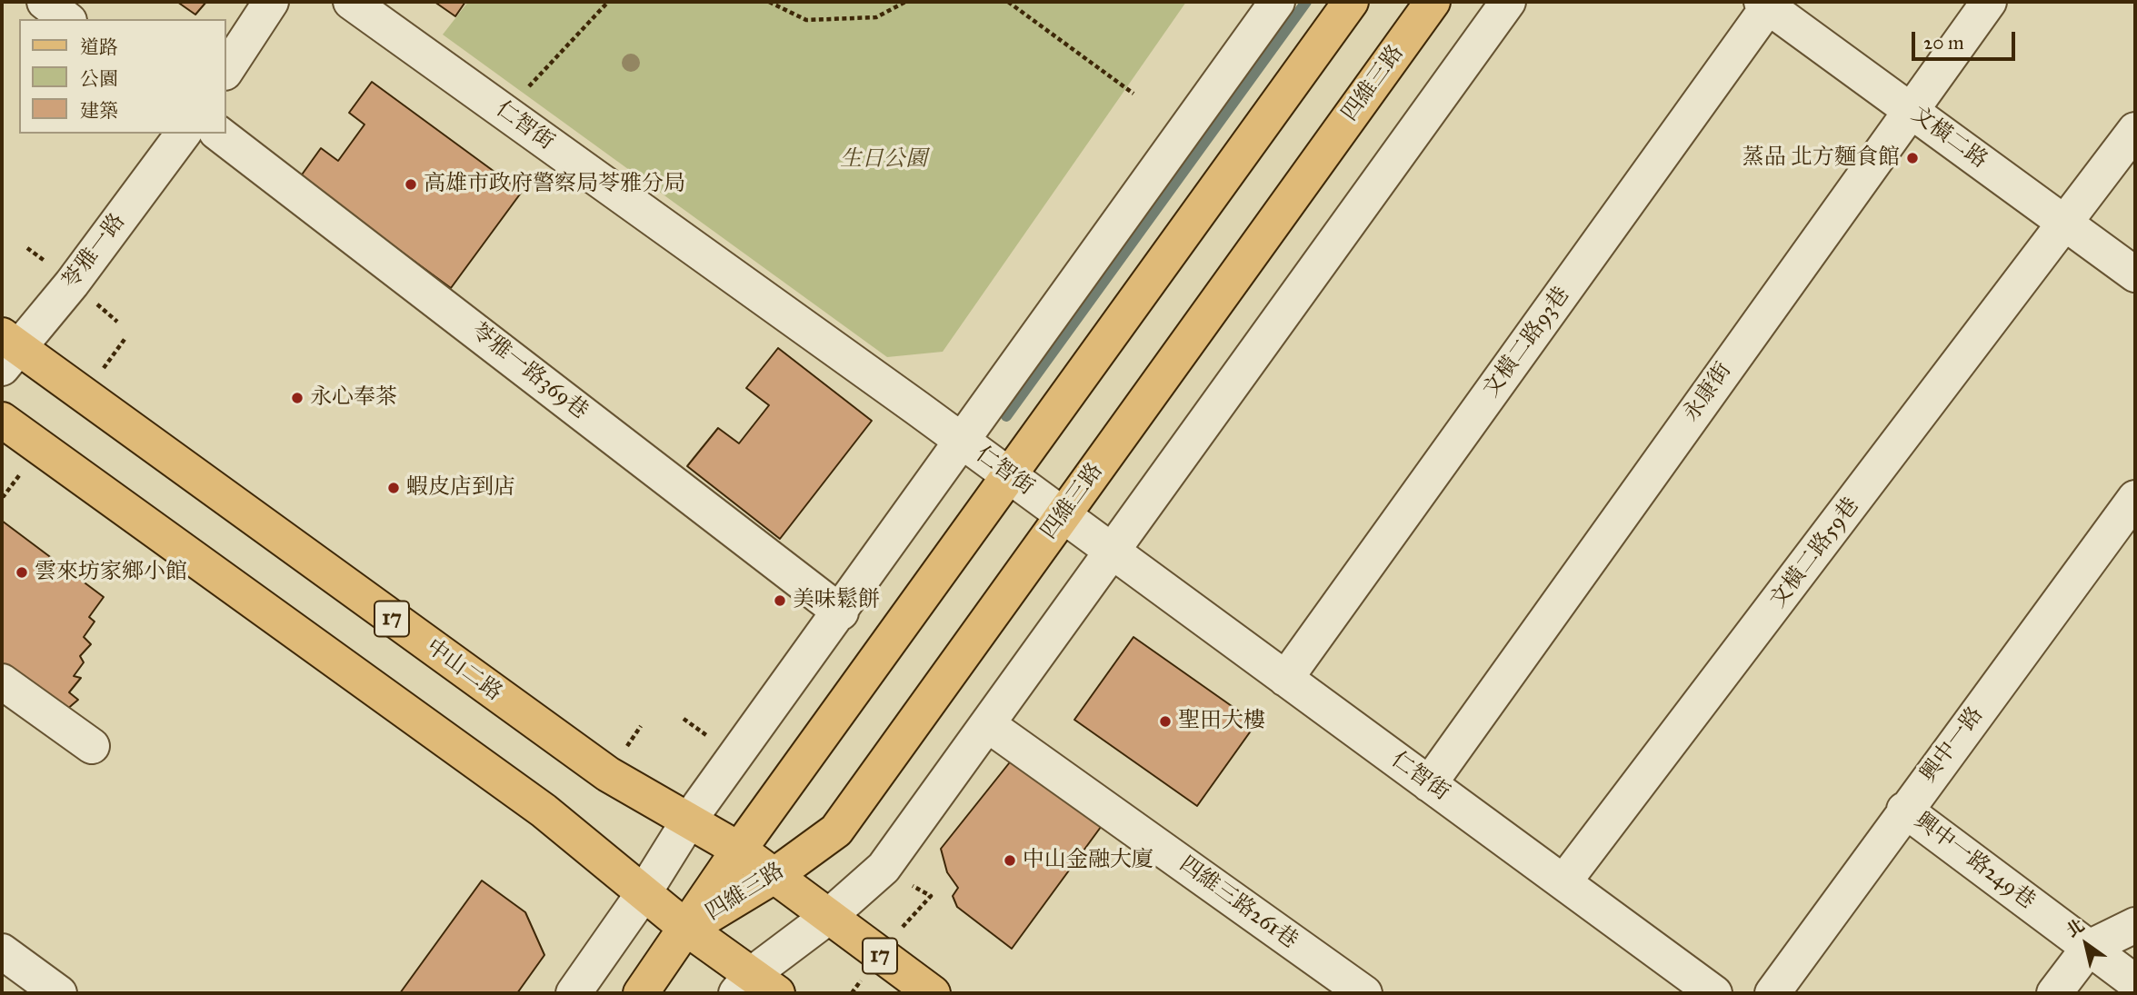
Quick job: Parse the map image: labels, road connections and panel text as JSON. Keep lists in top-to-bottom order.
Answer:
{
  "streets": {
    "main road": ["四維三路", "17", "中山二路"],
    "street": [
      "仁智街",
      "文橫二路",
      "苓雅一路",
      "文橫二路93巷",
      "苓雅一路369巷",
      "永康街",
      "文橫二路59巷",
      "興中一路",
      "興中一路249巷",
      "四維三路261巷"
    ]
  },
  "crossings": [
    ["四維三路", "仁智街"],
    ["四維三路", "中山二路"],
    ["仁智街", "文橫二路93巷"],
    ["仁智街", "永康街"],
    ["仁智街", "文橫二路59巷"],
    ["文橫二路", "文橫二路93巷"],
    ["文橫二路", "永康街"],
    ["文橫二路", "文橫二路59巷"],
    ["苓雅一路", "中山二路"],
    ["興中一路", "興中一路249巷"]
  ],
  "parks": ["生日公園"],
  "places": [
    "蒸品 北方麵食館",
    "高雄市政府警察局苓雅分局",
    "永心奉茶",
    "蝦皮店到店",
    "雲來坊家鄉小館",
    "美味鬆餅",
    "聖田大樓",
    "中山金融大廈"
  ],
  "legend": ["道路", "公園", "建築"],
  "scale_bar": "20 m",
  "north": "top left"
}
